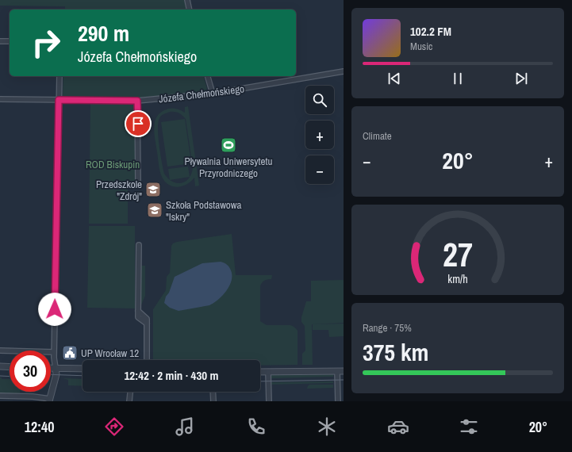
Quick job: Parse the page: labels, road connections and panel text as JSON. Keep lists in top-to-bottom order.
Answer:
{
  "streets": {
    "street": ["Józefa Chełmońskiego"]
  },
  "parks": ["ROD Biskupin"],
  "places": {
    "sports": ["Pływalnia Uniwersytetu Przyrodniczego"],
    "school or university": ["Przedszkole \"Zdrój\"", "Szkoła Podstawowa \"Iskry\""],
    "public building": ["UP Wrocław 12"]
  },
  "page": {
    "turn": ["290 m", "Józefa Chełmońskiego"],
    "song": ["102.2 FM", "Music"],
    "map_buttons": ["+", "−"],
    "tile": [
      "Climate",
      ["Range · 75%", "375 km"]
    ],
    "heat": ["−", "20°", "+"],
    "limit": "30",
    "trip": "12:42 · 2 min · 430 m",
    "tabs": ["12:40", "20°"],
    "gauge": ["27", "km/h"]
  }
}
